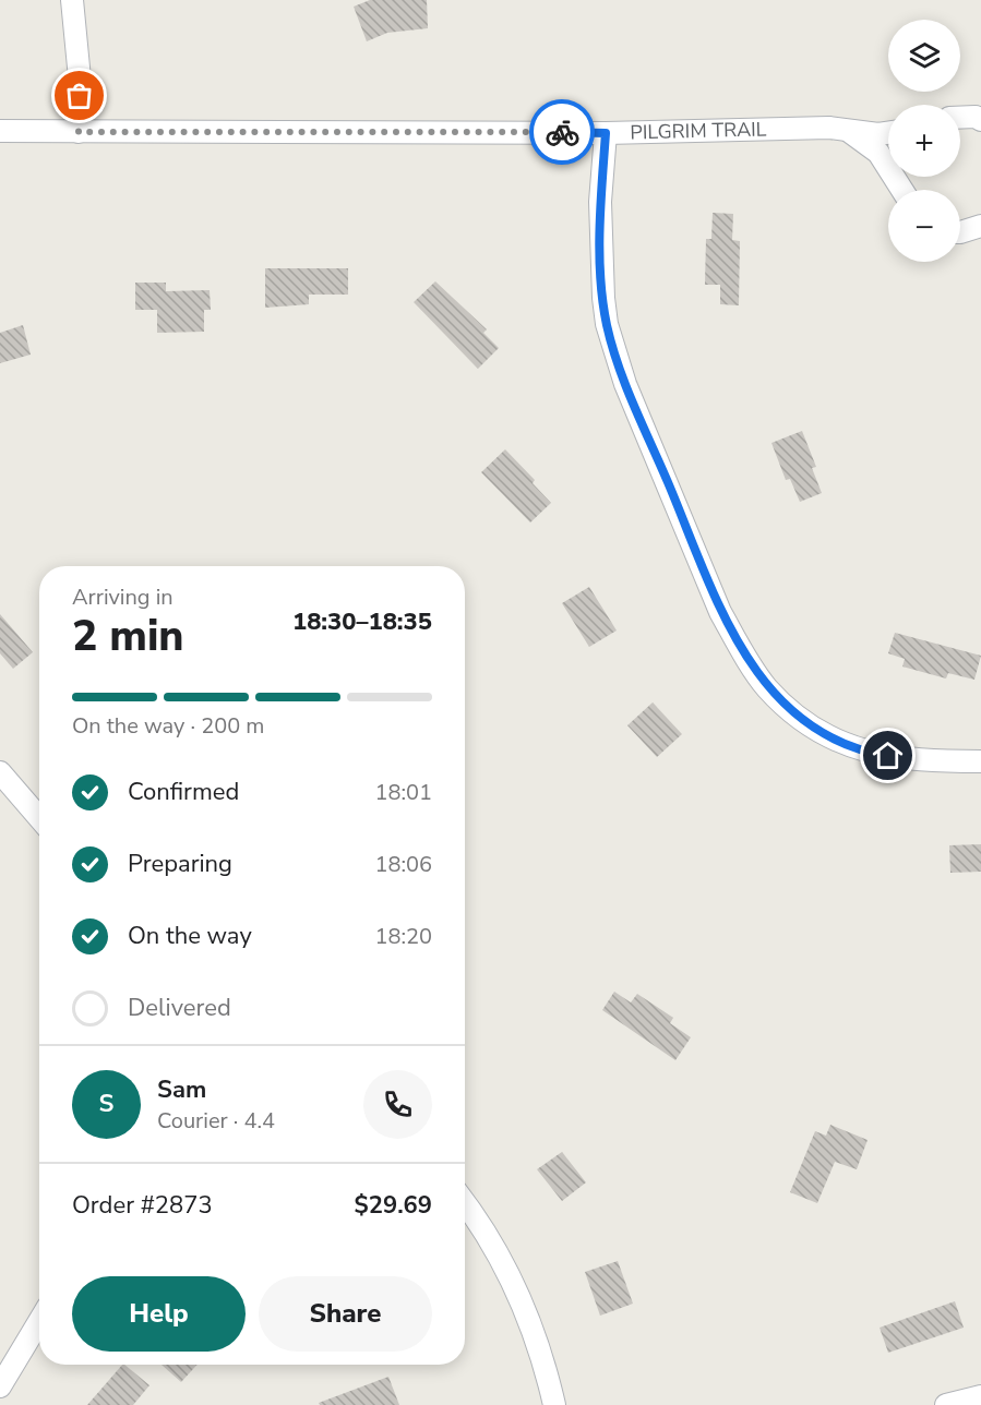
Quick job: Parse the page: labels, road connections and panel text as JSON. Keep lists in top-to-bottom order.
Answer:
{
  "streets": {
    "street": ["PILGRIM TRAIL"]
  },
  "page": {
    "map_buttons": ["+", "−"],
    "heading": ["2 min", "Arriving in", "18:30–18:35"],
    "panel": [
      "Sam",
      "Courier · 4.4",
      "Order #2873",
      "$29.69"
    ],
    "bar": "On the way · 200 m",
    "list": [
      ["Confirmed", "18:01"],
      ["Preparing", "18:06"],
      ["On the way", "18:20"],
      "Delivered"
    ],
    "round": "S",
    "buttons": ["Help", "Share"]
  }
}
